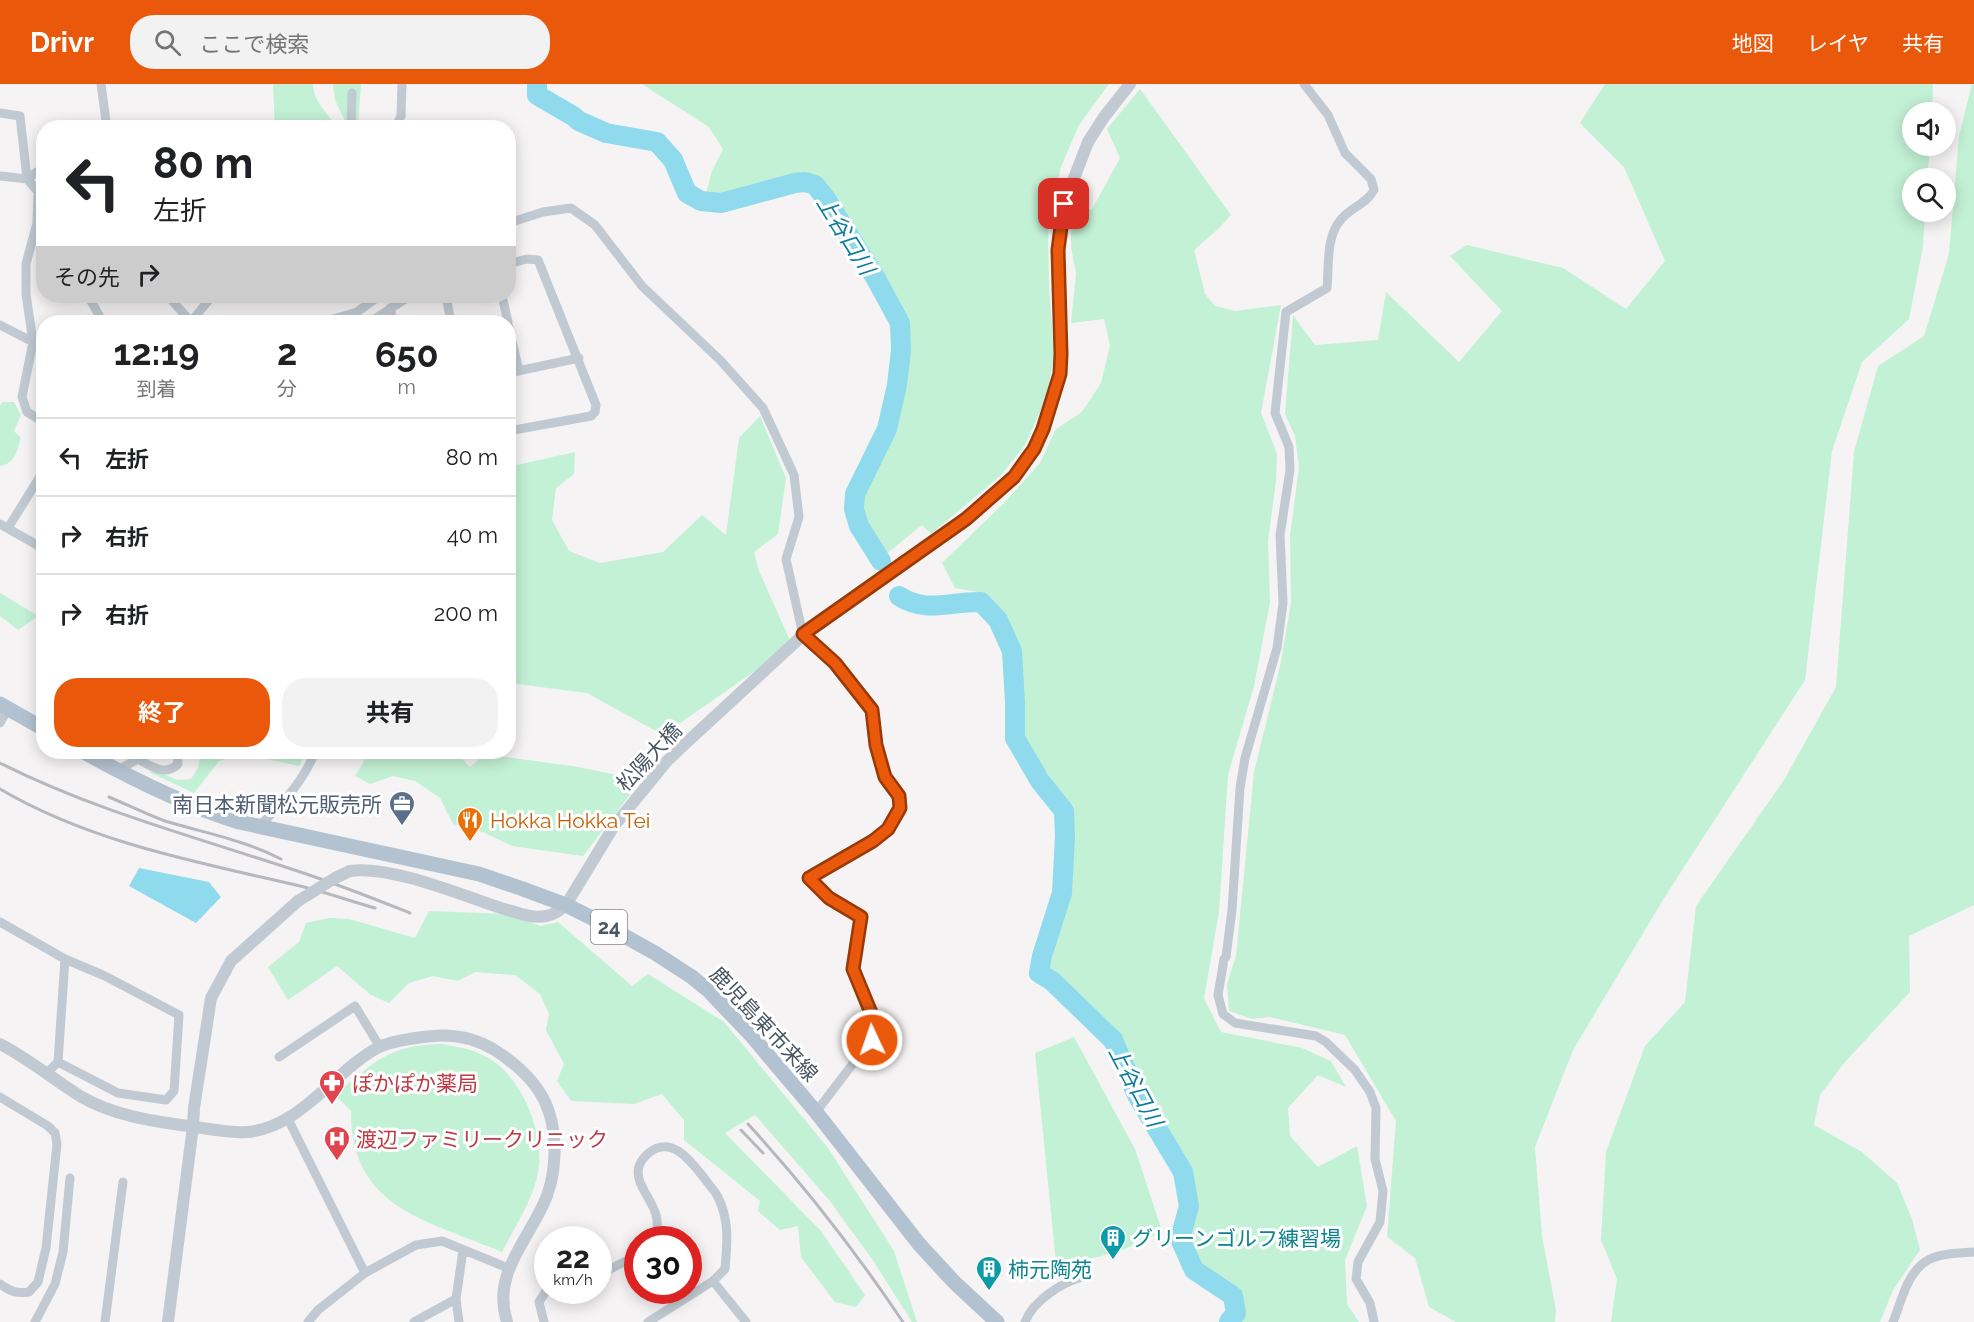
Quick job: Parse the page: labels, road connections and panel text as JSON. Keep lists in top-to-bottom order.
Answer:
{
  "streets": {
    "main road": ["24", "鹿児島東市来線"],
    "street": ["松陽大橋"]
  },
  "crossings": [
    ["松陽大橋", "鹿児島東市来線"]
  ],
  "water": ["上谷口川"],
  "places": {
    "office": ["南日本新聞松元販売所"],
    "restaurant": ["Hokka Hokka Tei"],
    "pharmacy": ["ぽかぽか薬局"],
    "hospital": ["渡辺ファミリークリニック"],
    "building": ["グリーンゴルフ練習場", "柿元陶苑"]
  },
  "page": {
    "header": "Drivr",
    "search": "ここで検索",
    "nav": ["地図", "レイヤ", "共有"],
    "turn": ["80 m", "左折"],
    "then": "その先",
    "eta": [
      "12:19",
      "到着",
      "2",
      "分",
      "650",
      "m"
    ],
    "list": [
      {
        "name": "左折",
        "value": "80 m"
      },
      {
        "name": "右折",
        "value": "40 m"
      },
      {
        "name": "右折",
        "value": "200 m"
      }
    ],
    "buttons": ["終了", "共有"],
    "speed": "22 km/h",
    "limit": "30"
  }
}
